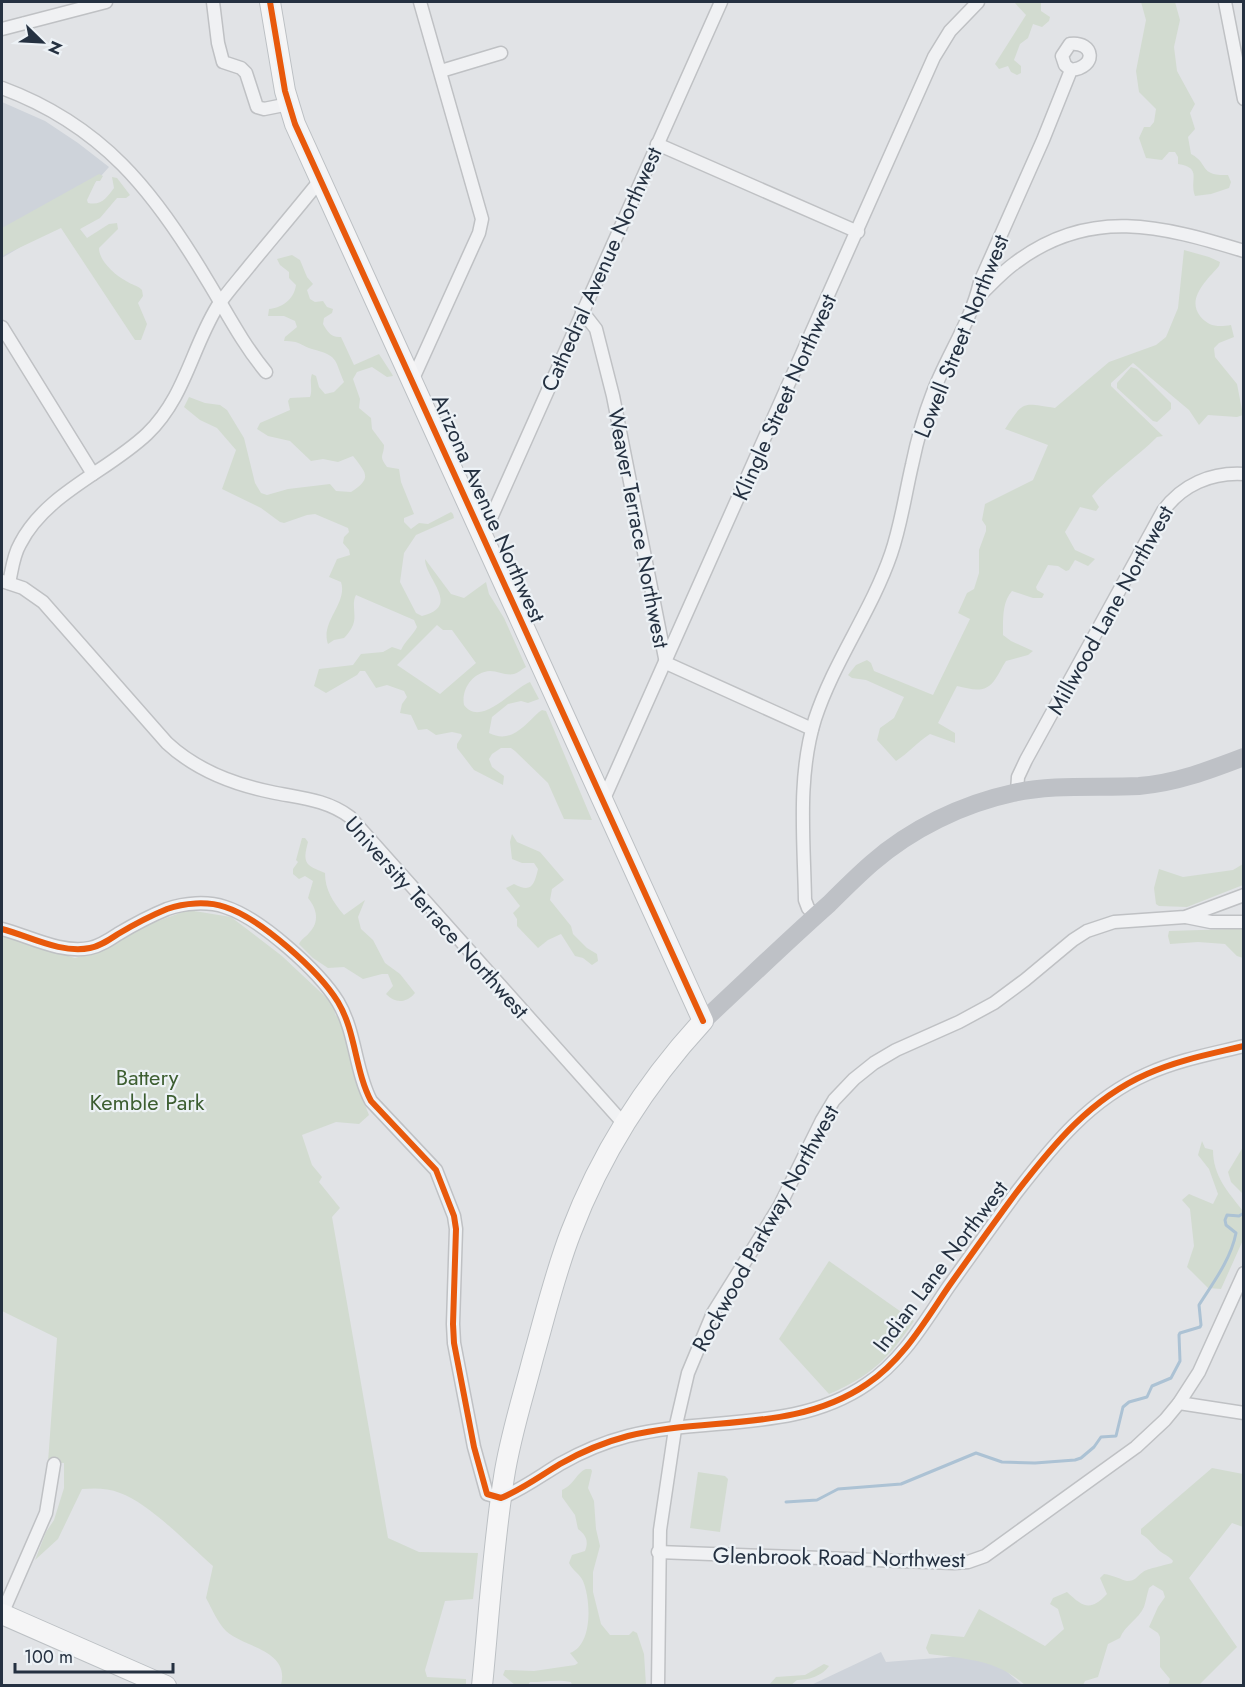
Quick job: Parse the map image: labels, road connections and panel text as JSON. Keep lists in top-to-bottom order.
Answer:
{
  "streets": {
    "main road": ["Arizona Avenue Northwest"],
    "street": [
      "Cathedral Avenue Northwest",
      "Lowell Street Northwest",
      "Klingle Street Northwest",
      "Weaver Terrace Northwest",
      "Millwood Lane Northwest",
      "University Terrace Northwest",
      "Rockwood Parkway Northwest",
      "Indian Lane Northwest",
      "Glenbrook Road Northwest"
    ]
  },
  "crossings": [
    ["Cathedral Avenue Northwest", "Arizona Avenue Northwest"],
    ["Cathedral Avenue Northwest", "Weaver Terrace Northwest"],
    ["Lowell Street Northwest", "Weaver Terrace Northwest"],
    ["Klingle Street Northwest", "Arizona Avenue Northwest"],
    ["Klingle Street Northwest", "Weaver Terrace Northwest"],
    ["Rockwood Parkway Northwest", "Indian Lane Northwest"],
    ["Rockwood Parkway Northwest", "Glenbrook Road Northwest"]
  ],
  "parks": ["Battery Kemble Park"],
  "scale_bar": "100 m",
  "north": "bottom right"
}
